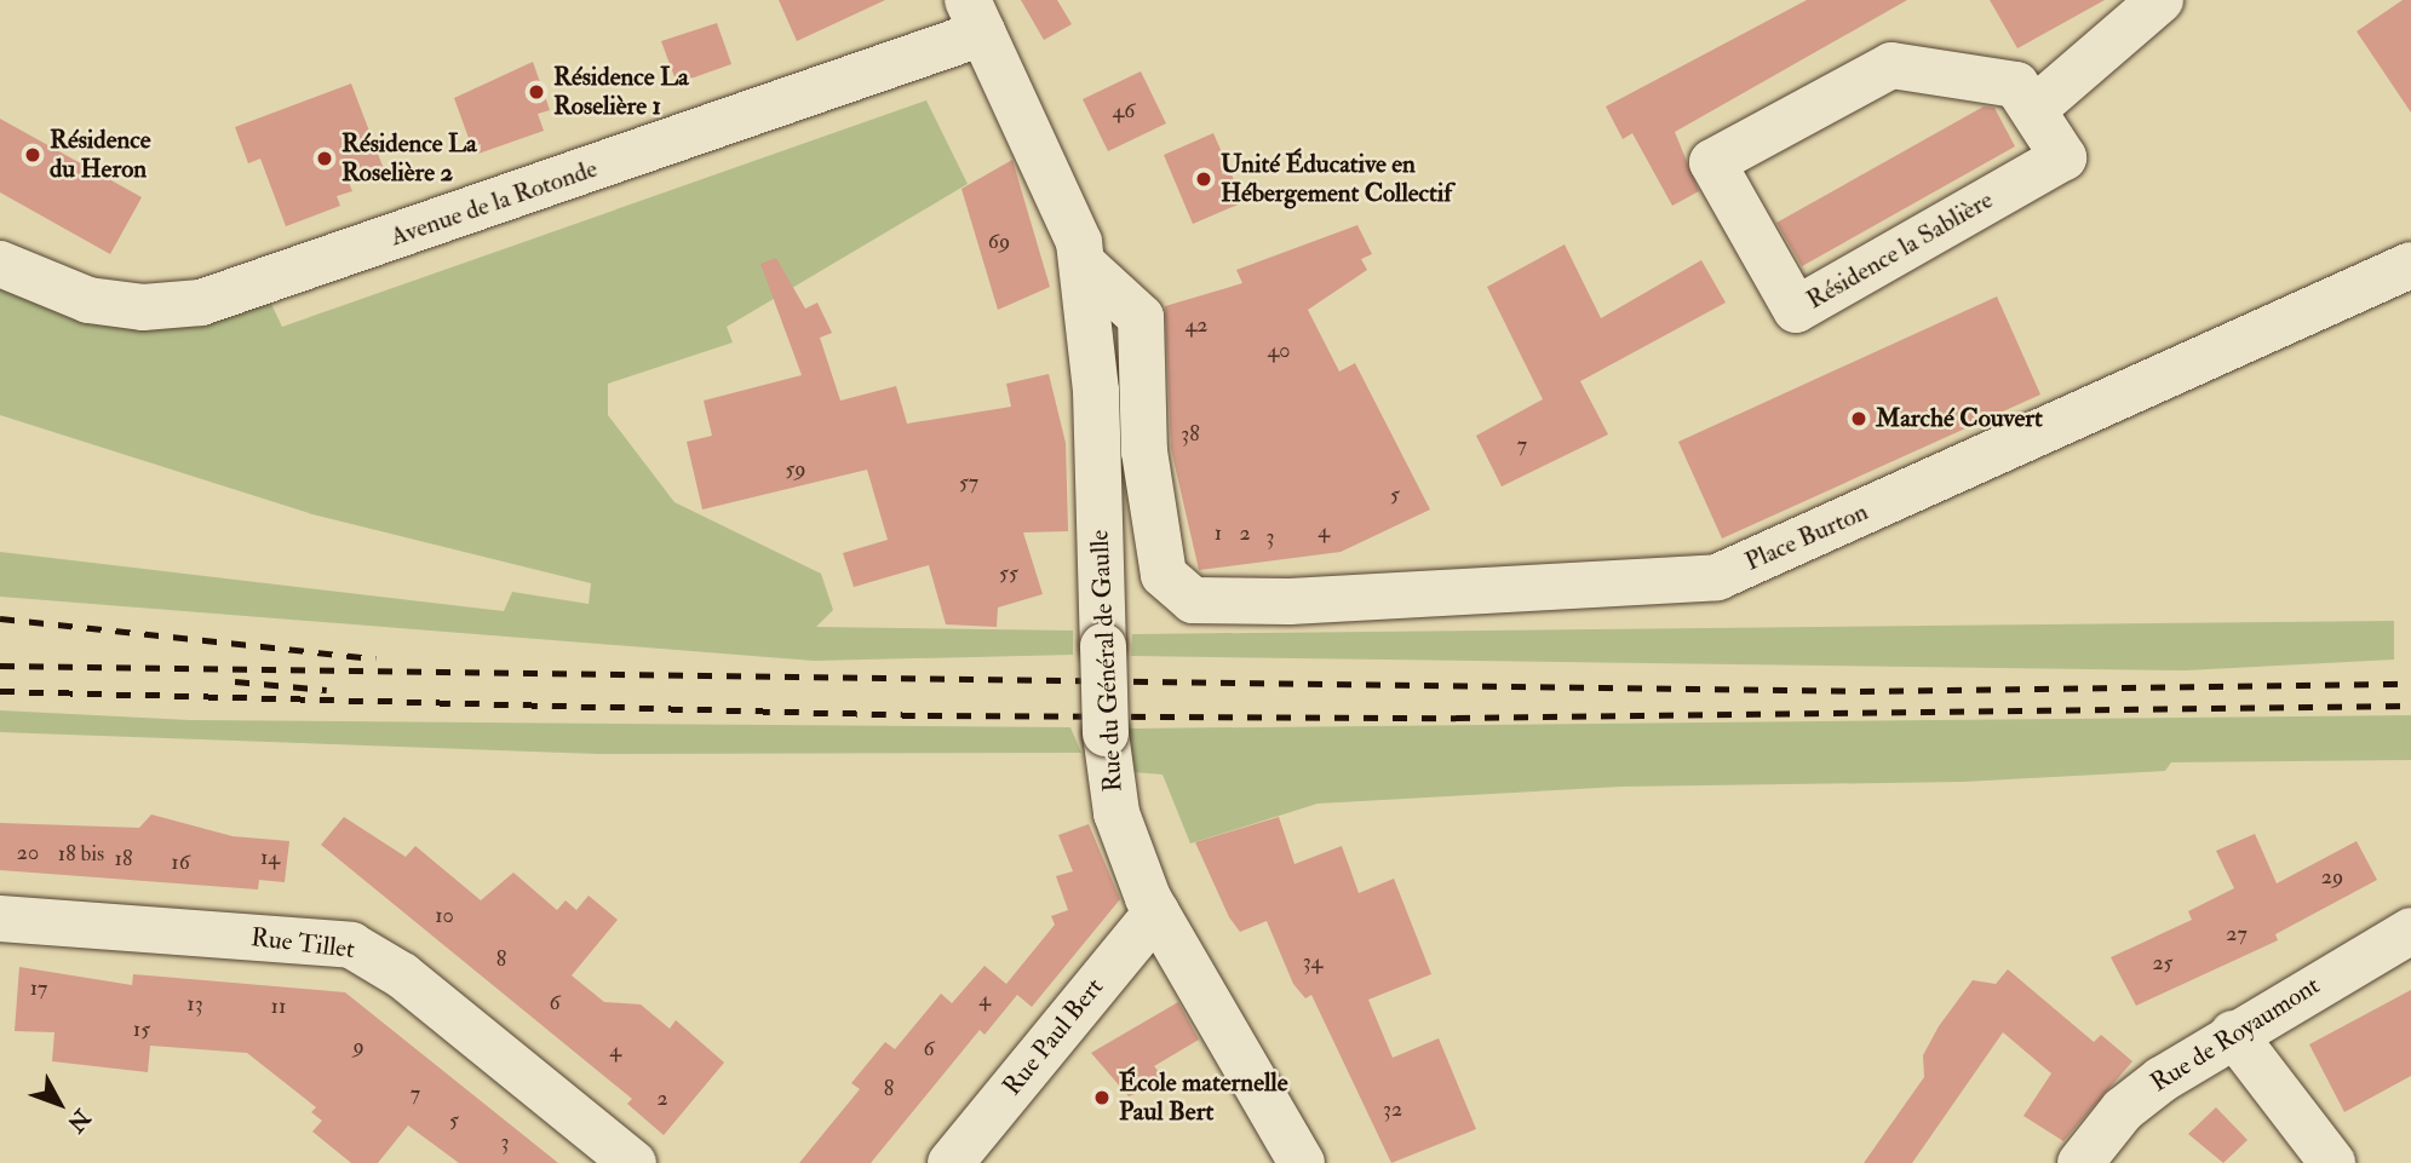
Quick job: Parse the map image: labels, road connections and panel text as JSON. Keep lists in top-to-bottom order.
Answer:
{
  "streets": {
    "street": [
      "Avenue de la Rotonde",
      "Résidence la Sablière",
      "Place Burton",
      "Rue du Général de Gaulle",
      "Rue Tillet",
      "Rue de Royaumont",
      "Rue Paul Bert"
    ]
  },
  "crossings": [
    ["Avenue de la Rotonde", "Rue du Général de Gaulle"],
    ["Place Burton", "Rue du Général de Gaulle"],
    ["Rue du Général de Gaulle", "Rue Paul Bert"]
  ],
  "places": [
    "Résidence La Roselière 1",
    "Résidence du Heron",
    "Résidence La Roselière 2",
    "Unité Éducative en Hébergement Collectif",
    "Marché Couvert",
    "École maternelle Paul Bert"
  ],
  "house_numbers": [
    "46",
    "69",
    "42",
    "40",
    "38",
    "7",
    "59",
    "57",
    "5",
    "4",
    "1",
    "2",
    "3",
    "55",
    "20",
    "18 bis",
    "14",
    "18",
    "16",
    "29",
    "10",
    "27",
    "8",
    "34",
    "25",
    "17",
    "4",
    "6",
    "13",
    "11",
    "15",
    "9",
    "6",
    "4",
    "8",
    "7",
    "2",
    "32",
    "5",
    "3"
  ],
  "north": "bottom right"
}
